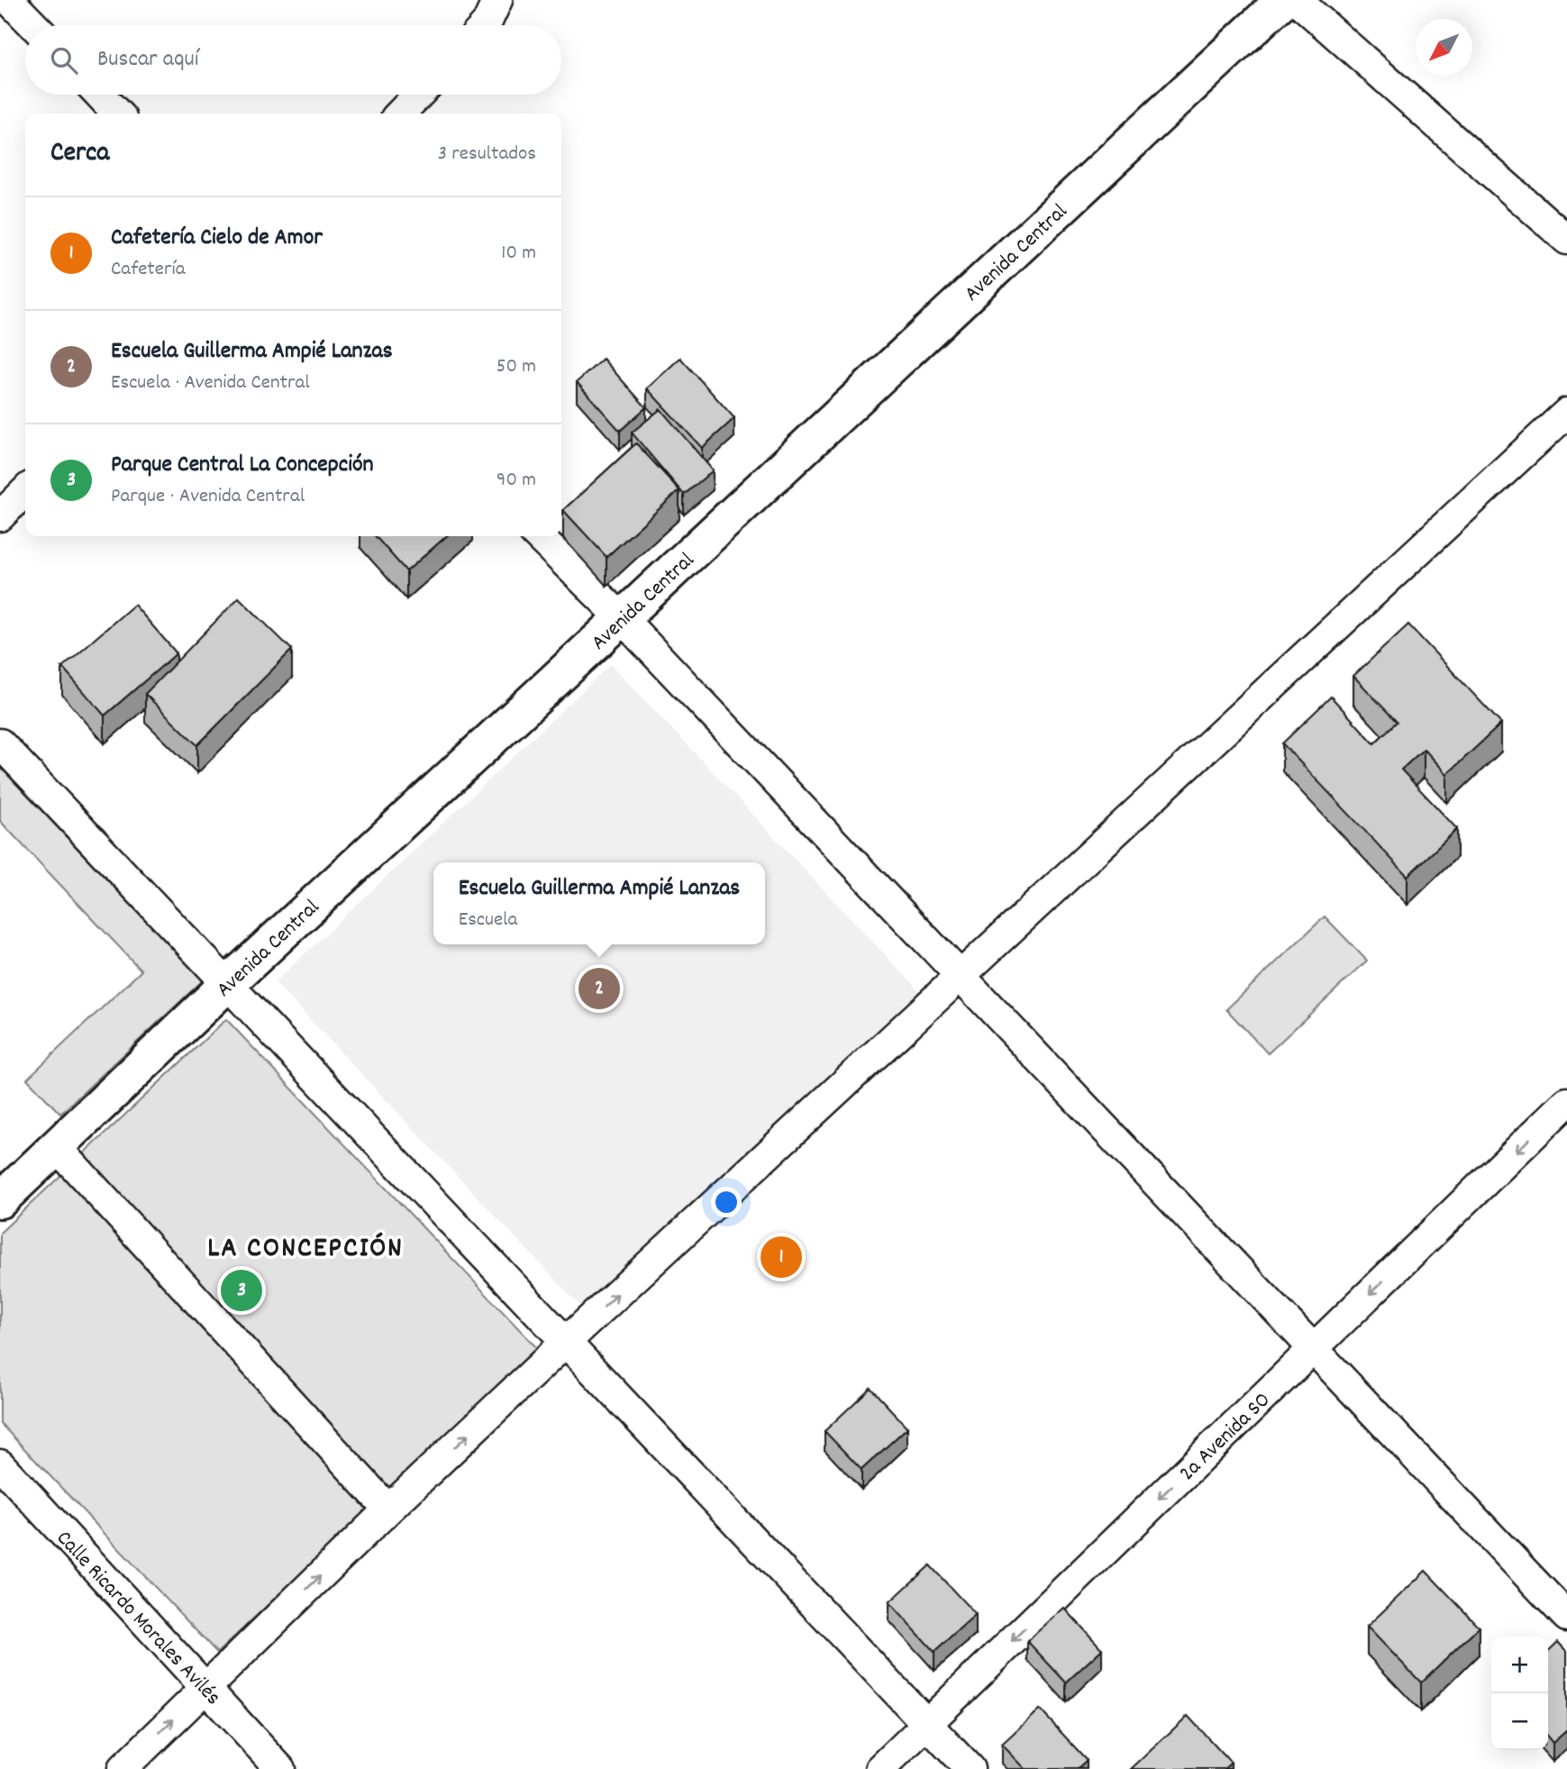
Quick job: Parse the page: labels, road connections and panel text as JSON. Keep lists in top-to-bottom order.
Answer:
{
  "streets": {
    "main road": ["Avenida Central"],
    "street": ["2a Avenida SO", "Calle Ricardo Morales Avilés"]
  },
  "one_way": ["2a Avenida SO"],
  "districts": ["LA CONCEPCIÓN"],
  "north": "bottom left",
  "page": {
    "search": "Buscar aquí",
    "heading": ["Cerca", "3 resultados"],
    "list": [
      {
        "mark": "1",
        "name": "Cafetería Cielo de Amor",
        "note": "Cafetería",
        "value": "10 m"
      },
      {
        "mark": "2",
        "name": "Escuela Guillerma Ampié Lanzas",
        "note": "Escuela · Avenida Central",
        "value": "50 m"
      },
      {
        "mark": "3",
        "name": "Parque Central La Concepción",
        "note": "Parque · Avenida Central",
        "value": "90 m"
      }
    ],
    "popup": ["Escuela Guillerma Ampié Lanzas", "Escuela"],
    "pins": ["2", "1", "3"],
    "map_buttons": ["+", "−"]
  }
}
